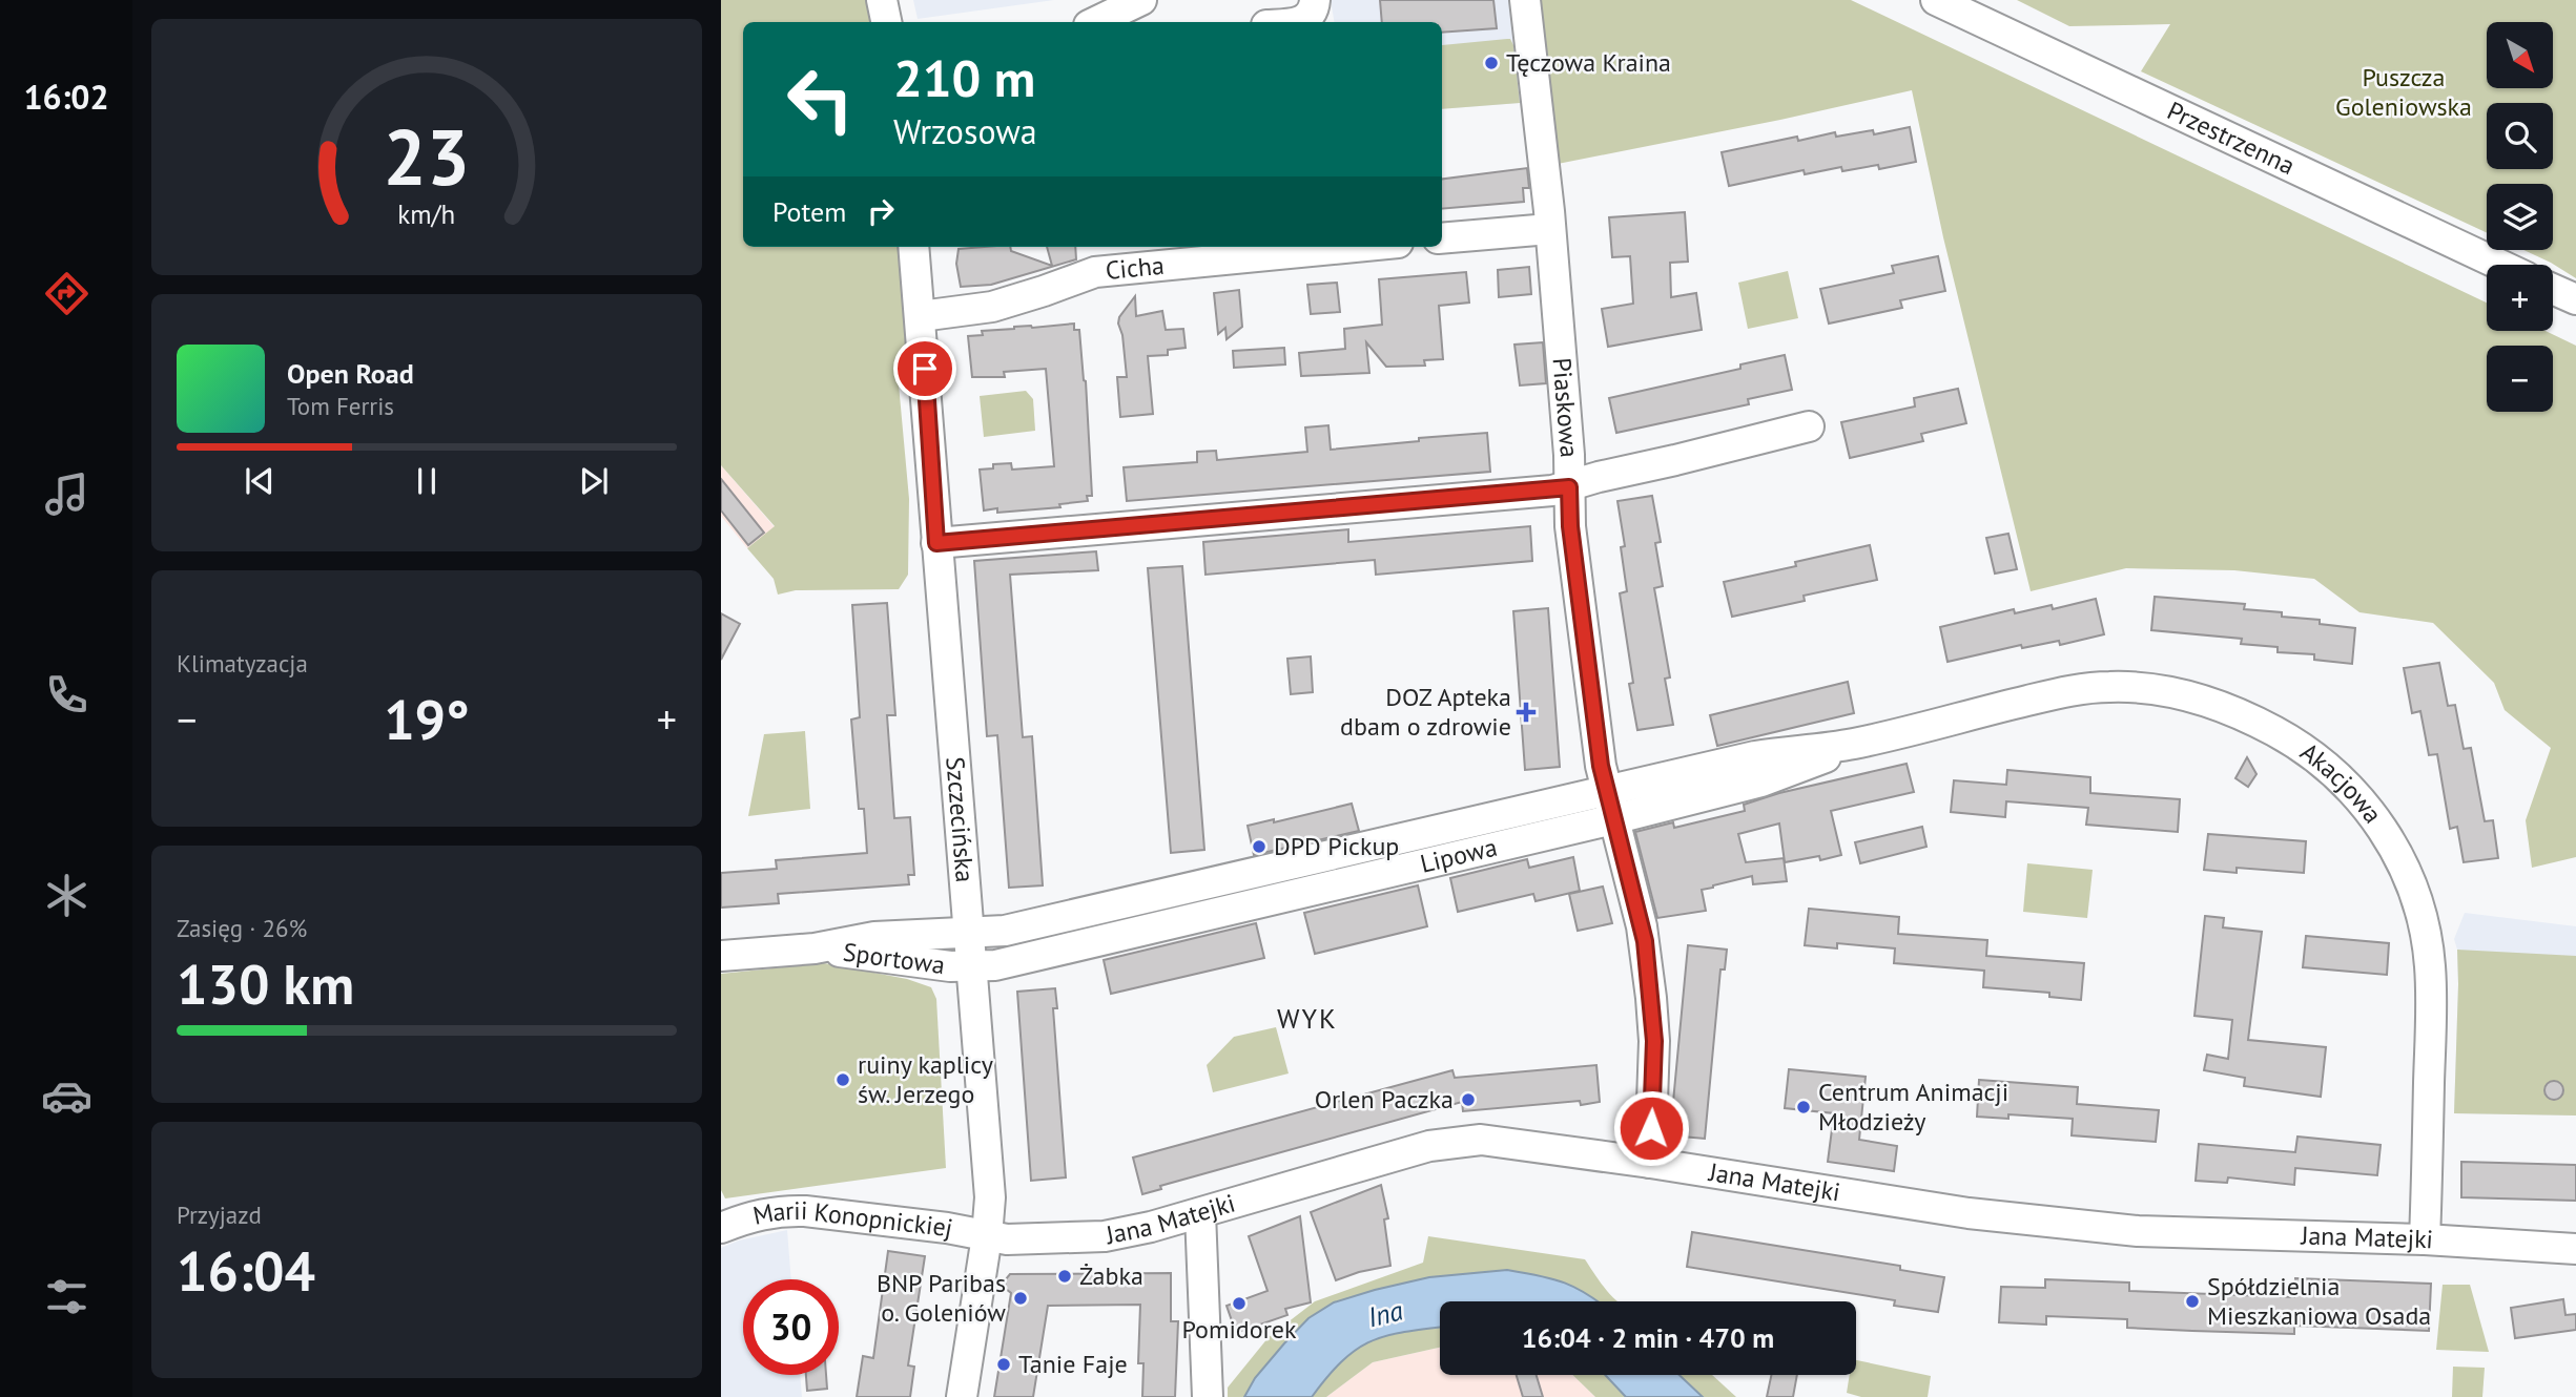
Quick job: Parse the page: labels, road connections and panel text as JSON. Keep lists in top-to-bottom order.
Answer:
{
  "streets": {
    "street": [
      "Przestrzenna",
      "Cicha",
      "Piaskowa",
      "Akacjowa",
      "Szczecińska",
      "Lipowa",
      "Sportowa",
      "Jana Matejki",
      "Marii Konopnickiej"
    ]
  },
  "crossings": [
    ["Cicha", "Szczecińska"],
    ["Piaskowa", "Lipowa"],
    ["Piaskowa", "Jana Matejki"],
    ["Akacjowa", "Lipowa"],
    ["Akacjowa", "Jana Matejki"],
    ["Szczecińska", "Lipowa"],
    ["Szczecińska", "Sportowa"],
    ["Szczecińska", "Jana Matejki"],
    ["Szczecińska", "Marii Konopnickiej"],
    ["Lipowa", "Sportowa"],
    ["Jana Matejki", "Marii Konopnickiej"]
  ],
  "districts": ["WYK"],
  "water": ["Ina"],
  "parks": ["Puszcza Goleniowska"],
  "places": {
    "other": [
      "Tęczowa Kraina",
      "DPD Pickup",
      "ruiny kaplicy św. Jerzego",
      "Orlen Paczka",
      "Centrum Animacji Młodzieży",
      "Żabka",
      "BNP Paribas o. Goleniów",
      "Spółdzielnia Mieszkaniowa Osada",
      "Pomidorek",
      "Tanie Faje"
    ],
    "health": ["DOZ Apteka dbam o zdrowie"]
  },
  "north": "bottom right",
  "page": {
    "tabs": "16:02",
    "map_buttons": ["+", "−"],
    "turn": ["210 m", "Wrzosowa"],
    "then": "Potem",
    "song": ["Open Road", "Tom Ferris"],
    "tile": [
      "Klimatyzacja",
      ["Zasięg · 26%", "130 km"],
      ["Przyjazd", "16:04"]
    ],
    "heat": ["−", "19°", "+"],
    "limit": "30",
    "trip": "16:04 · 2 min · 470 m",
    "gauge": ["23", "km/h"]
  }
}
